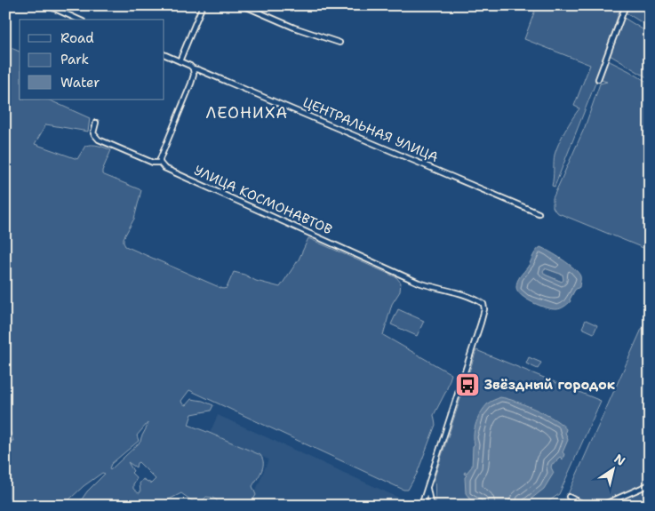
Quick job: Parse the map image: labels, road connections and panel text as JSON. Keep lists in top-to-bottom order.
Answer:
{
  "streets": {
    "street": ["ЦЕНТРАЛЬНАЯ УЛИЦА", "УЛИЦА КОСМОНАВТОВ"]
  },
  "districts": ["ЛЕОНИХА"],
  "places": {
    "bus stop": ["Звёздный городок"]
  },
  "legend": ["Road", "Park", "Water"],
  "north": "top right"
}
